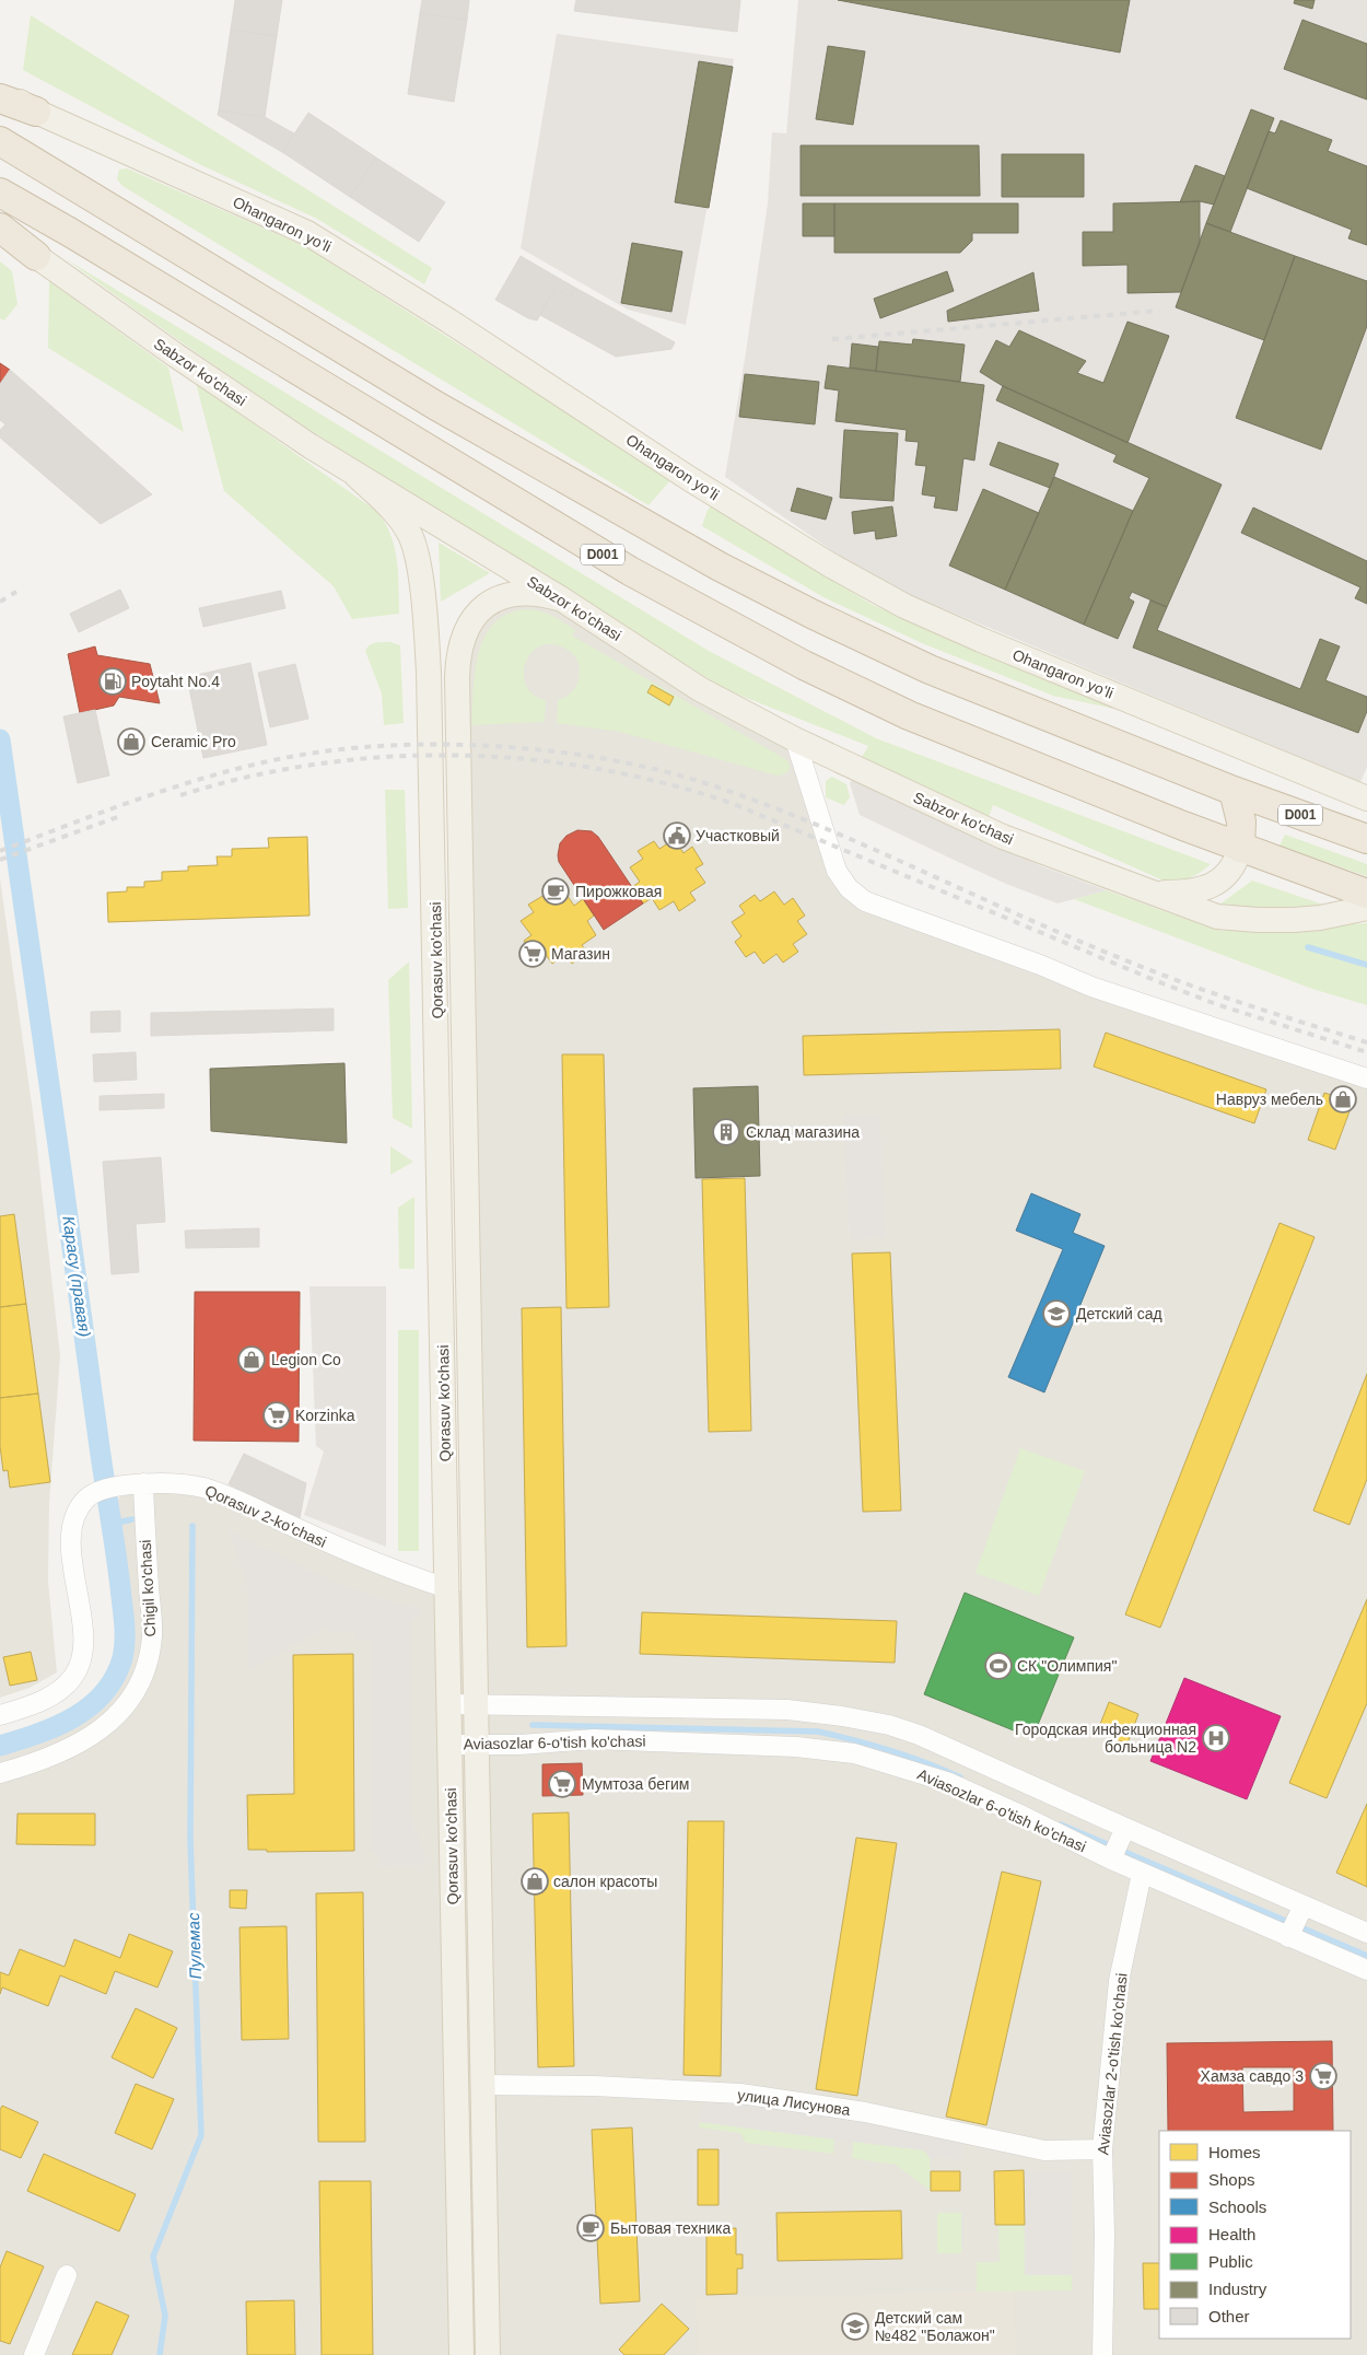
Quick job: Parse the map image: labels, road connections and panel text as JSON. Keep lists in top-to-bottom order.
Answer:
{
  "streets": {
    "highway": ["D001"],
    "main road": ["Ohangaron yoʻli", "Sabzor ko'chasi", "Qorasuv ko'chasi"],
    "street": [
      "Qorasuv 2-koʻchasi",
      "Chigil ko'chasi",
      "Aviasozlar 6-o'tish ko'chasi",
      "Aviasozlar 2-o'tish ko'chasi",
      "улица Лисунова"
    ]
  },
  "crossings": [
    ["Sabzor ko'chasi", "Qorasuv ko'chasi"],
    ["Qorasuv ko'chasi", "Qorasuv 2-koʻchasi"],
    ["Qorasuv ko'chasi", "Aviasozlar 6-o'tish ko'chasi"],
    ["Qorasuv ko'chasi", "улица Лисунова"],
    ["Qorasuv 2-koʻchasi", "Chigil ko'chasi"],
    ["Aviasozlar 6-o'tish ko'chasi", "Aviasozlar 2-o'tish ko'chasi"],
    ["Aviasozlar 2-o'tish ko'chasi", "улица Лисунова"]
  ],
  "water": ["Карасу (правая)", "Пулемас"],
  "places": {
    "fuel station": ["Poytaht No.4"],
    "shop": [
      "Ceramic Pro",
      "Навруз мебель",
      "Legion Co",
      "салон красоты"
    ],
    "public building": ["Участковый"],
    "cafe": ["Пирожковая", "Бытовая техника"],
    "supermarket": [
      "Магазин",
      "Korzinka",
      "Мумтоза бегим",
      "Хамза савдо 3"
    ],
    "building": ["Склад магазина"],
    "school or university": ["Детский сад", "Детский сам №482 \"Болажон\""],
    "sports": ["СК \"Олимпия\""],
    "hospital": ["Городская инфекционная больница N2"]
  },
  "legend": [
    "Homes",
    "Shops",
    "Schools",
    "Health",
    "Public",
    "Industry",
    "Other"
  ]
}
